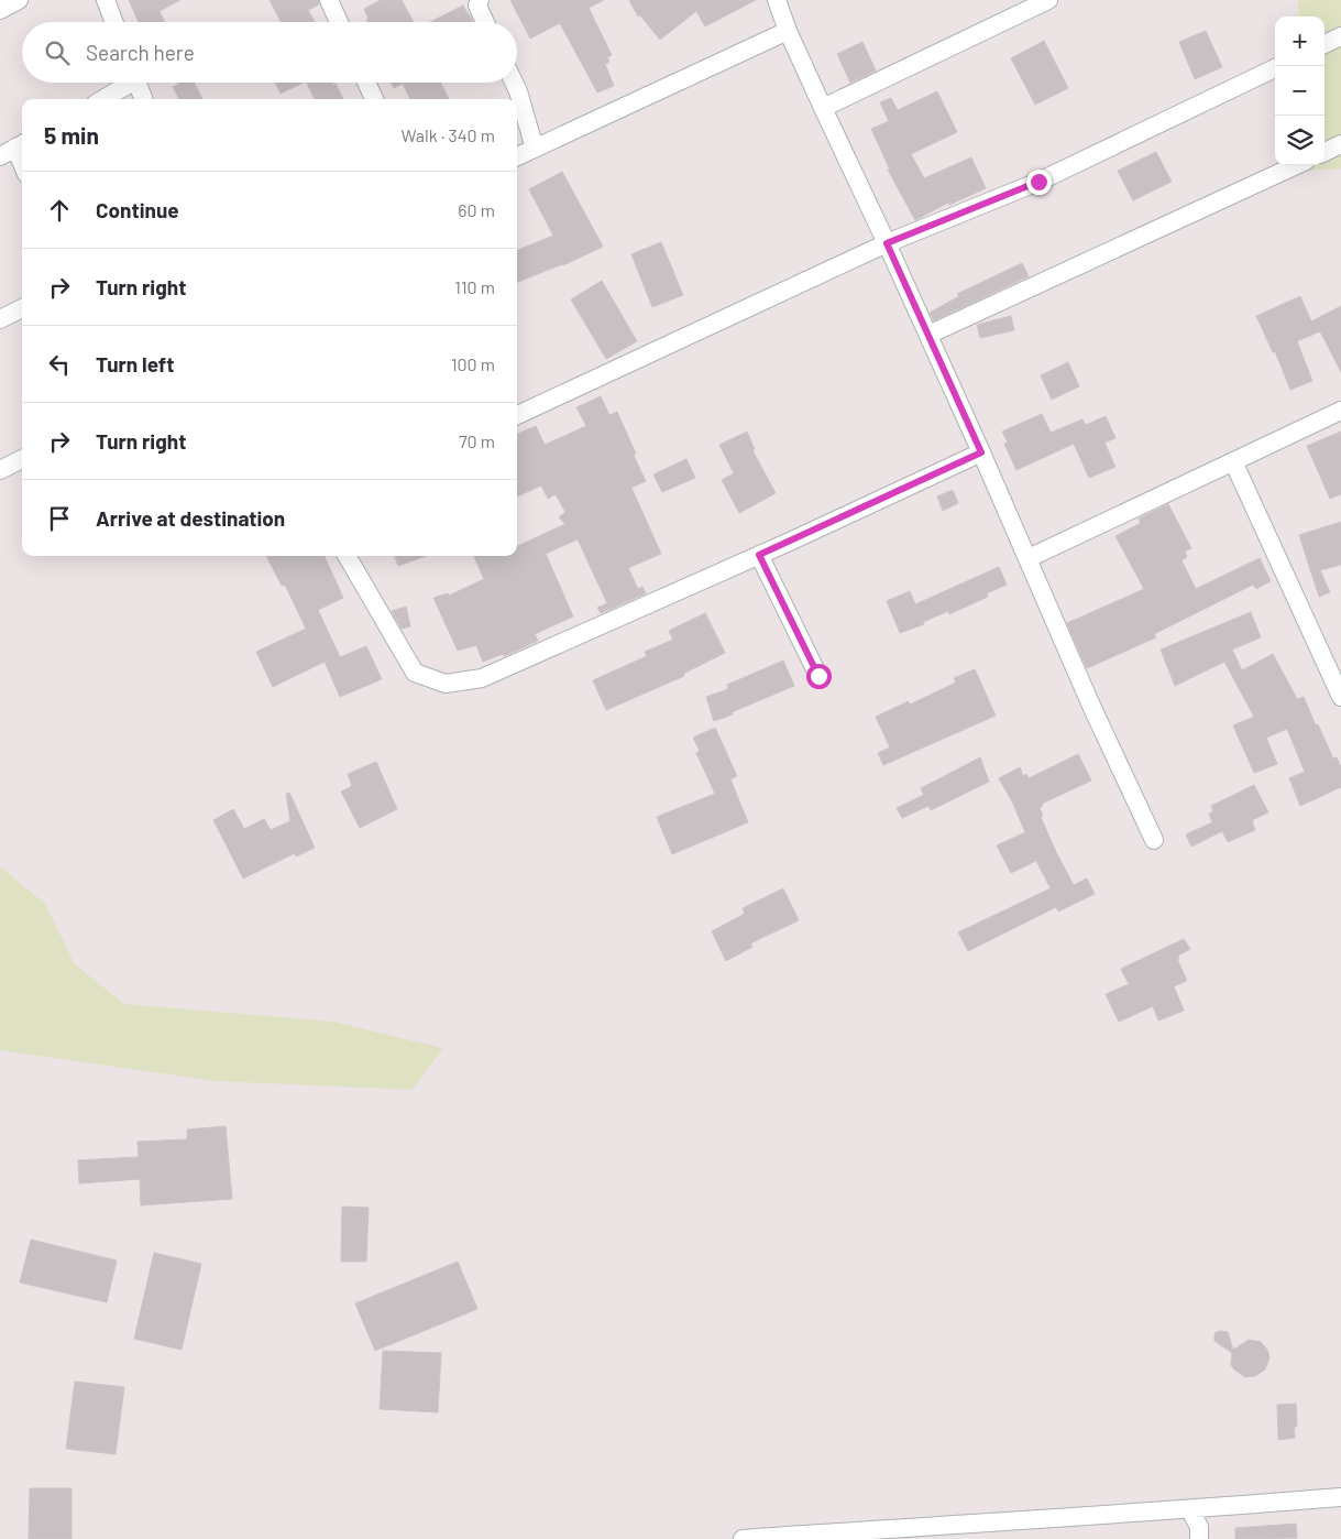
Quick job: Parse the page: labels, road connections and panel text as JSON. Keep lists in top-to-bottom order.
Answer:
{
  "page": {
    "map_buttons": ["+", "−"],
    "search": "Search here",
    "heading": ["5 min", "Walk · 340 m"],
    "list": [
      ["Continue", "60 m"],
      ["Turn right", "110 m"],
      ["Turn left", "100 m"],
      ["Turn right", "70 m"],
      "Arrive at destination"
    ]
  }
}
